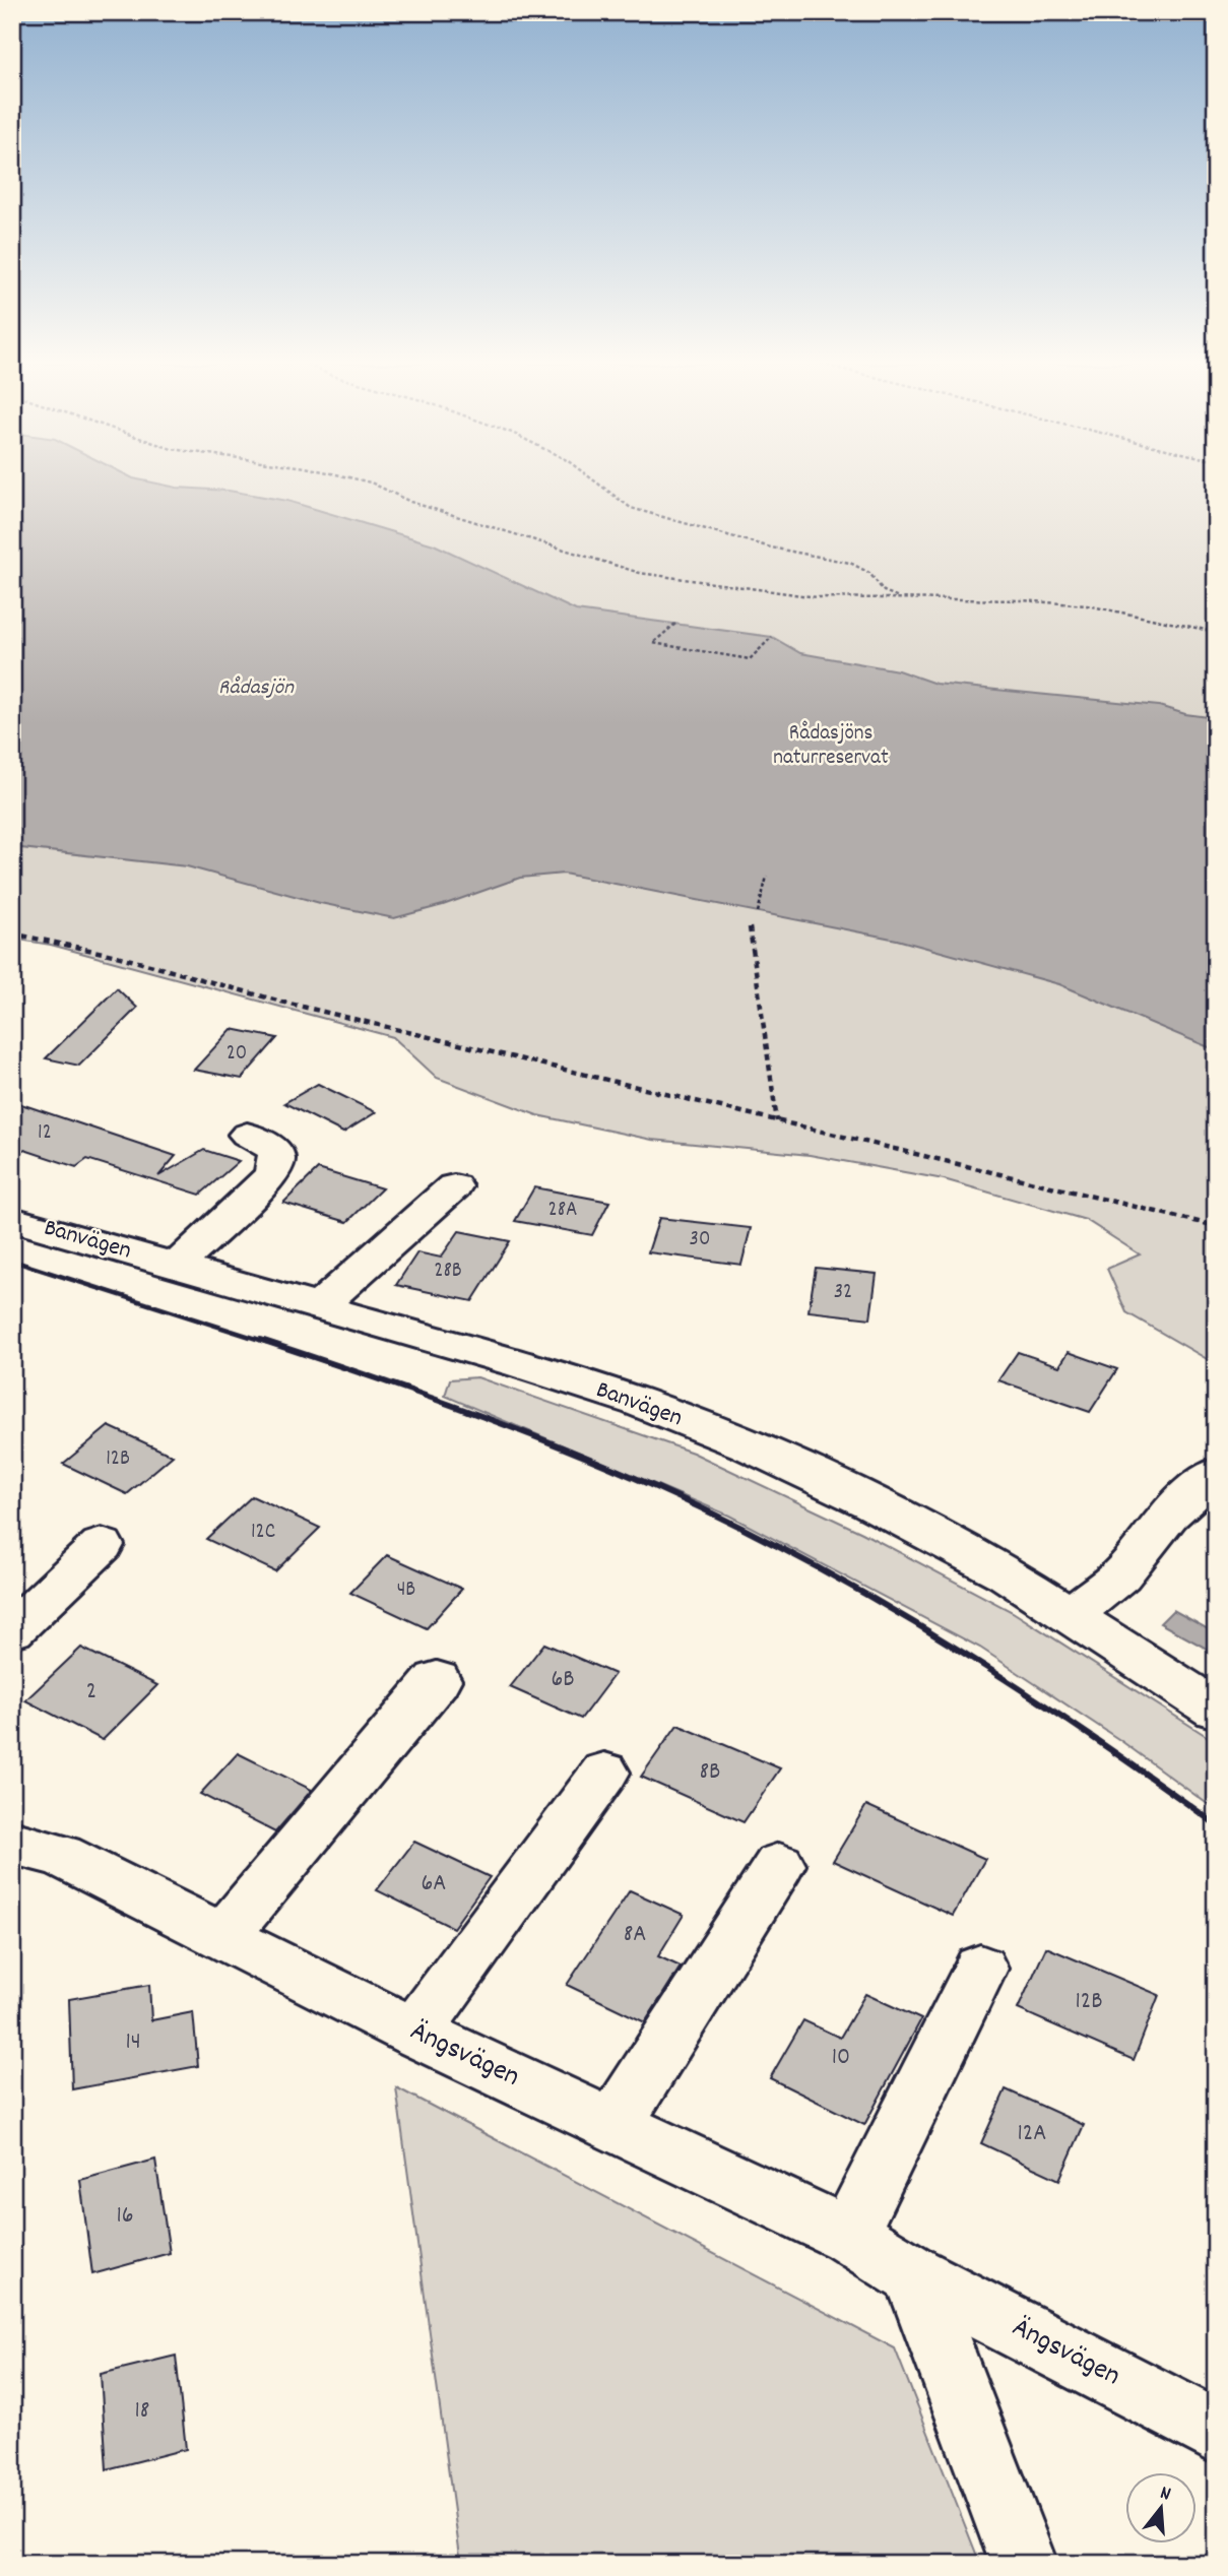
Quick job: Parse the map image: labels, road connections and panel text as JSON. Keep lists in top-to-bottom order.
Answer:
{
  "streets": {
    "street": ["Banvägen", "Ängsvägen"]
  },
  "water": ["Rådasjön"],
  "parks": ["Rådasjöns naturreservat"],
  "house_numbers": [
    "20",
    "12",
    "28A",
    "30",
    "28B",
    "32",
    "12B",
    "12C",
    "4B",
    "6B",
    "2",
    "8B",
    "6A",
    "8A",
    "12B",
    "14",
    "10",
    "12A",
    "16",
    "18"
  ],
  "north": "top"
}
